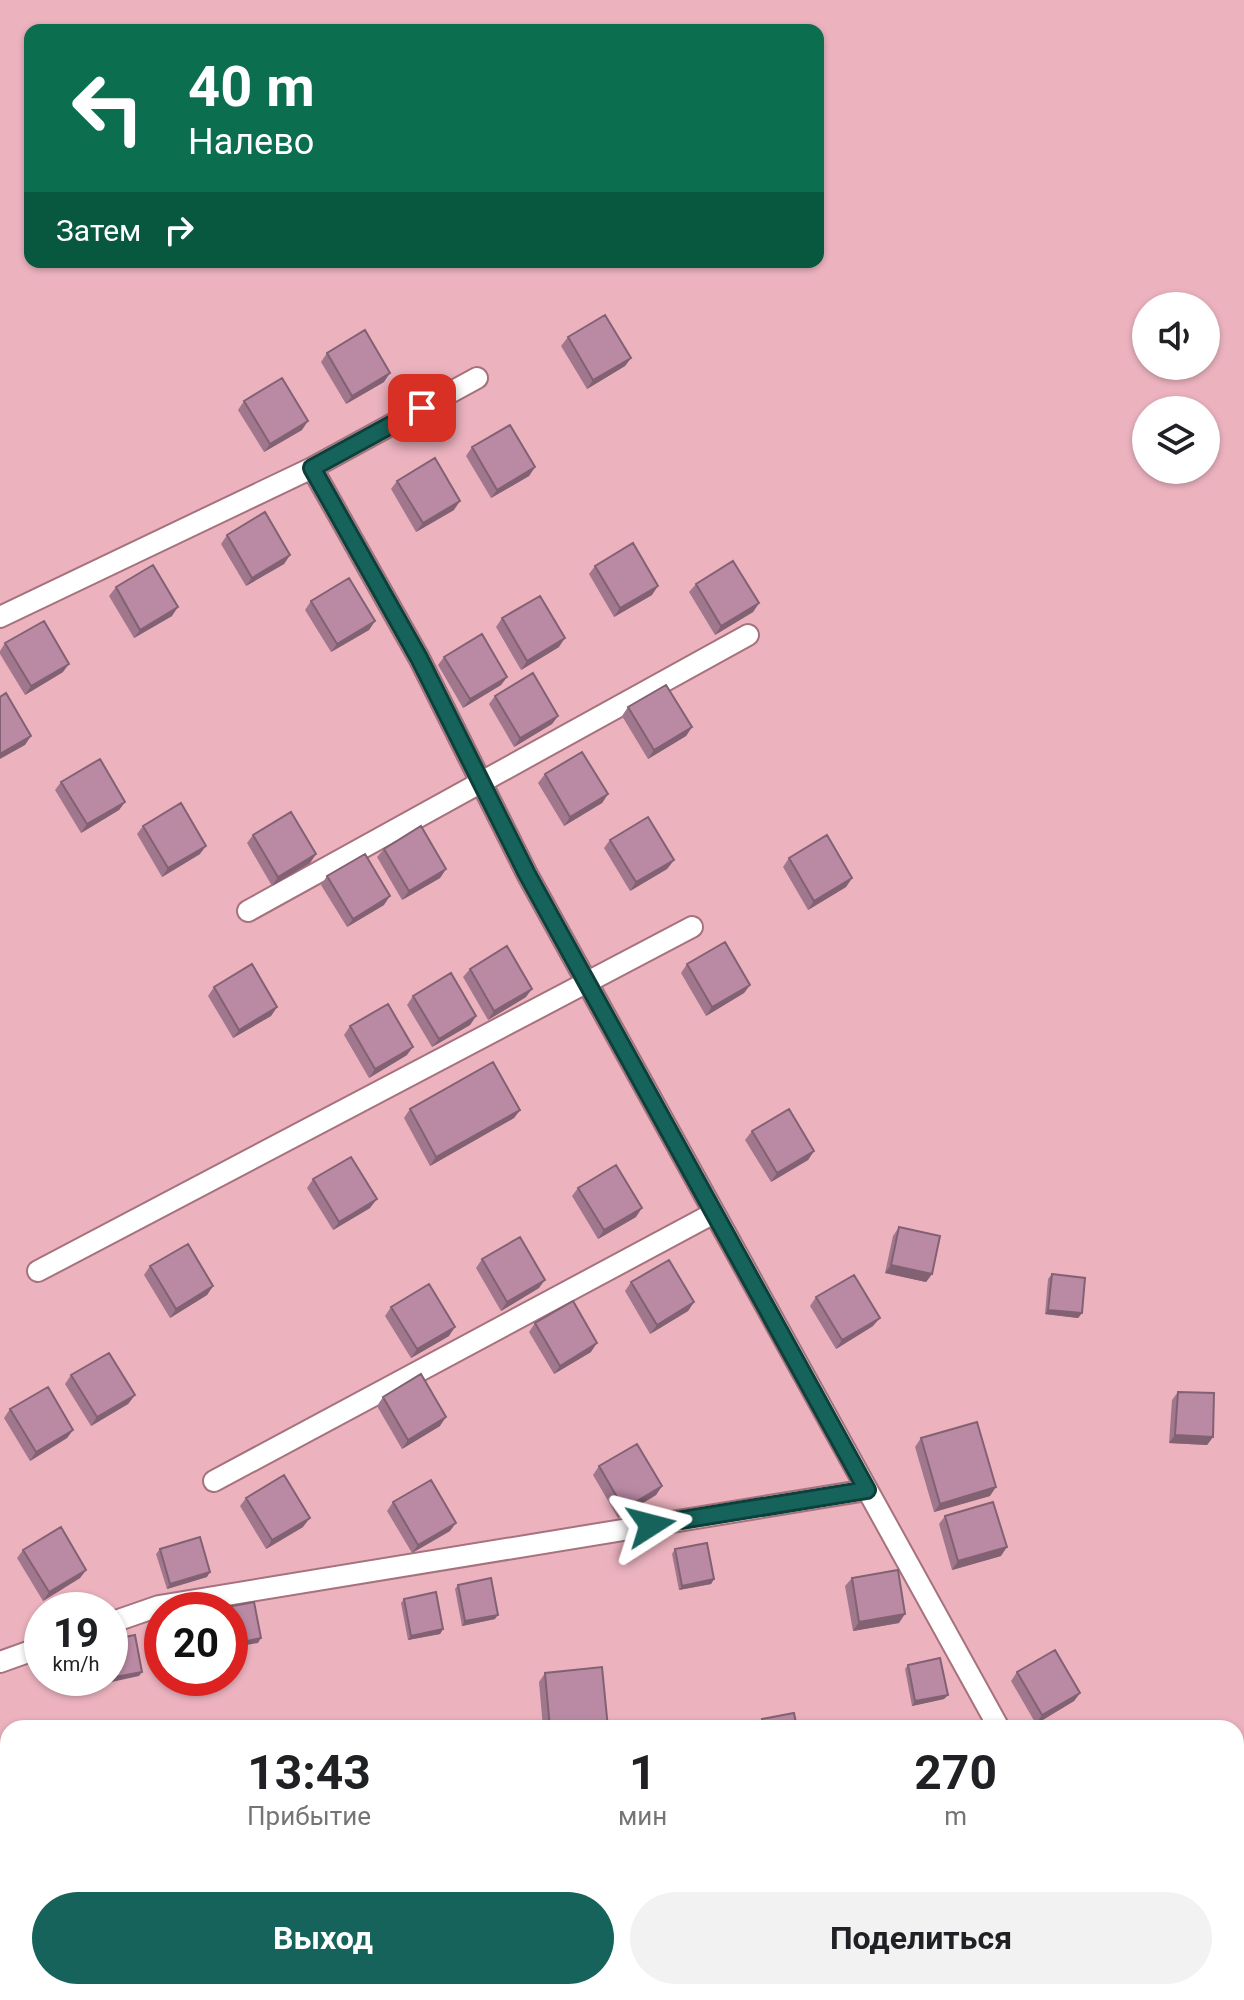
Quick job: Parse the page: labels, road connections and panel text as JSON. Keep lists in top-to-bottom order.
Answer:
{
  "page": {
    "turn": ["40 m", "Налево"],
    "then": "Затем",
    "speed": "19 km/h",
    "limit": "20",
    "eta": [
      "13:43",
      "Прибытие",
      "1",
      "мин",
      "270",
      "m"
    ],
    "buttons": ["Выход", "Поделиться"]
  }
}
